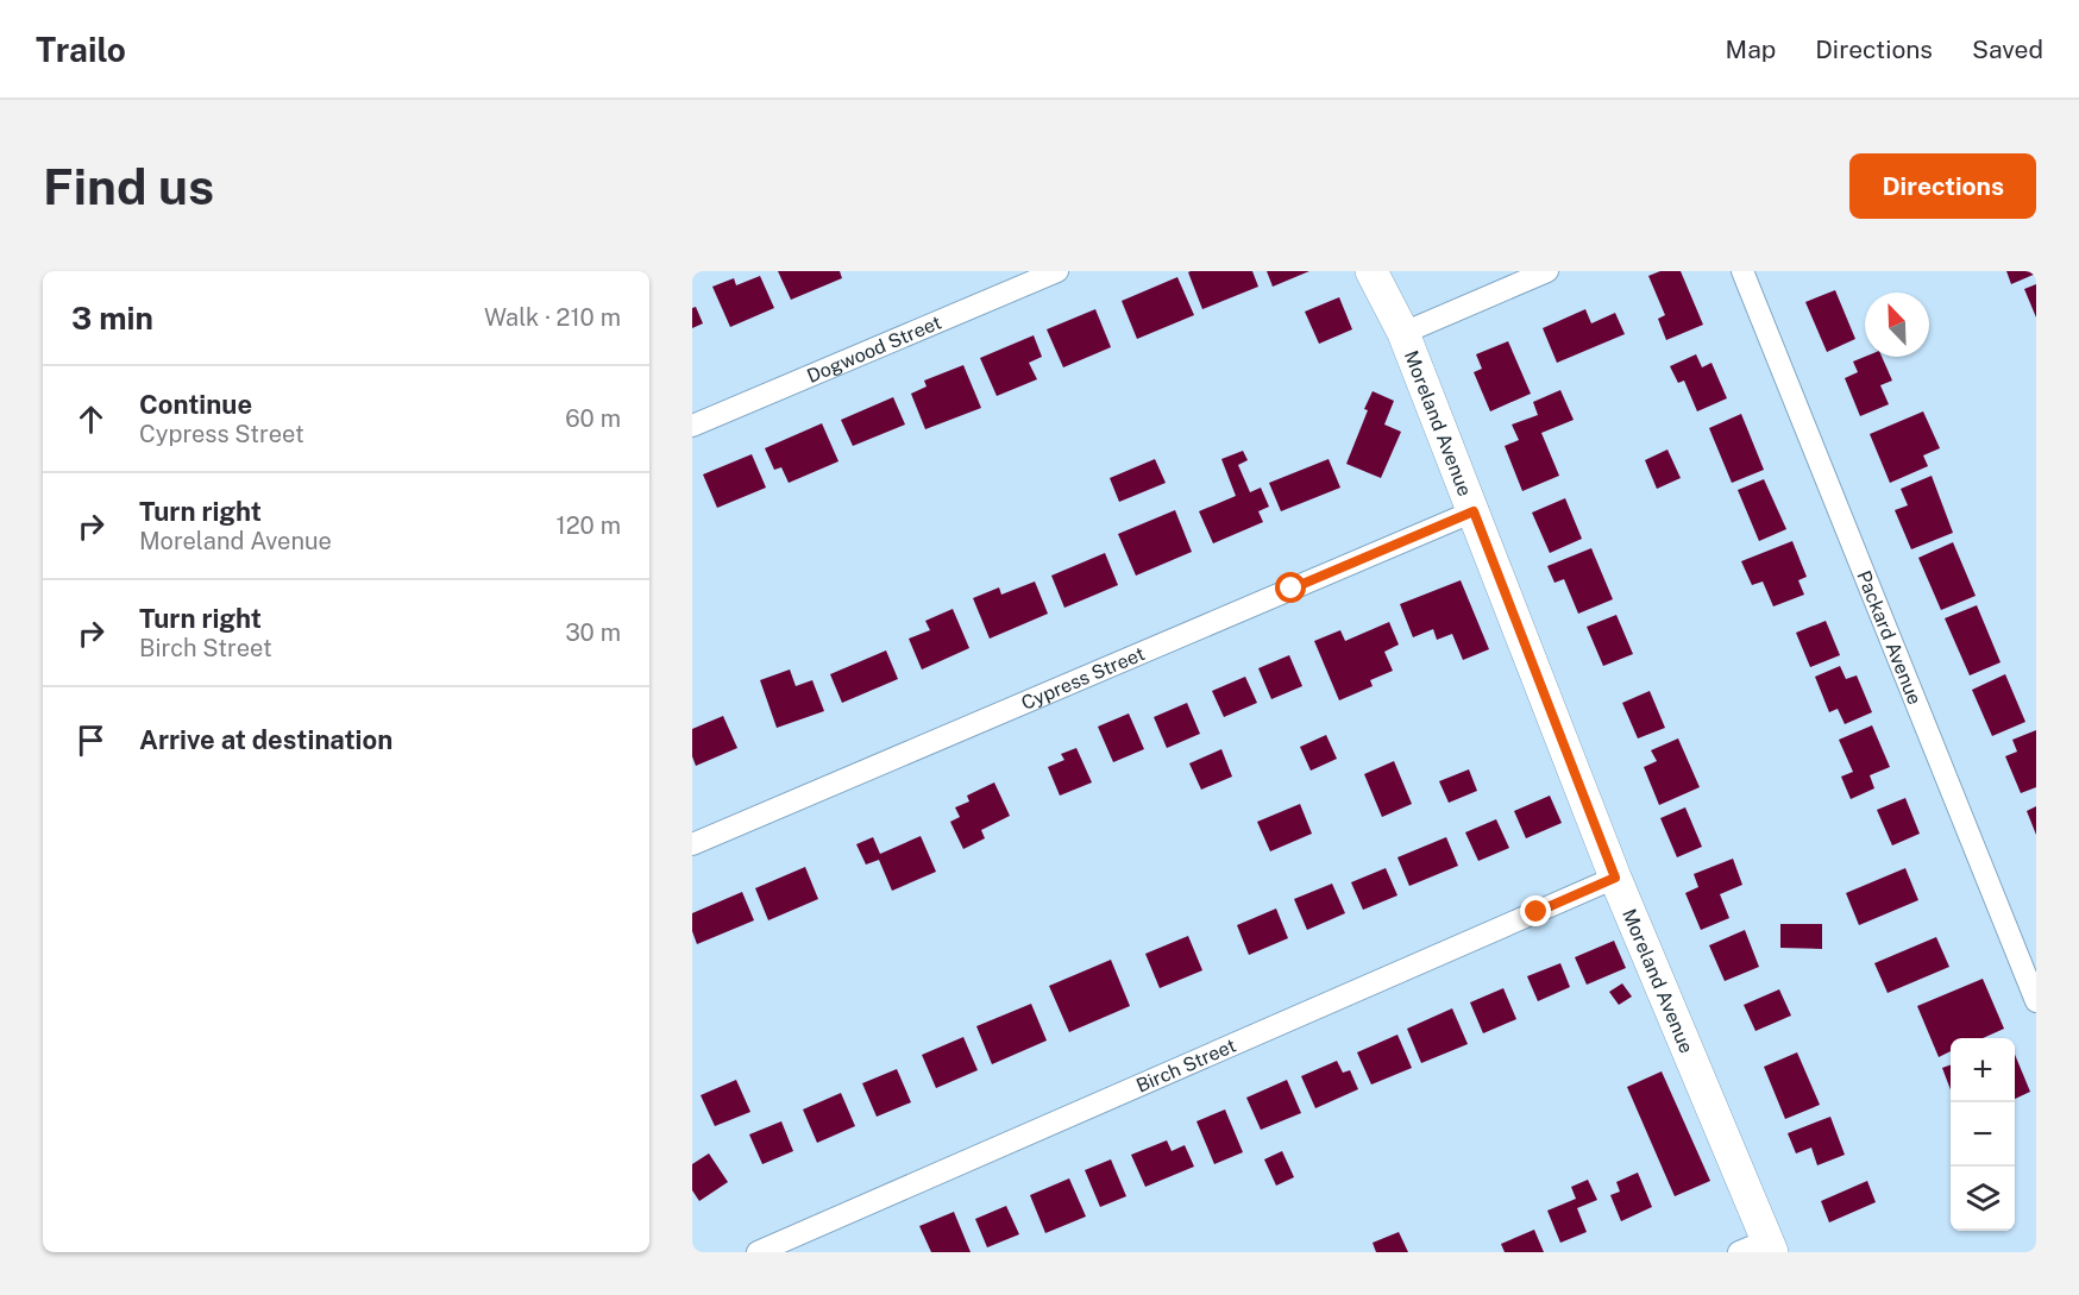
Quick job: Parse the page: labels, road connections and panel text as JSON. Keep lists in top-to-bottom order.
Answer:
{
  "streets": {
    "street": [
      "Dogwood Street",
      "Moreland Avenue",
      "Packard Avenue",
      "Cypress Street",
      "Birch Street"
    ]
  },
  "crossings": [
    ["Moreland Avenue", "Cypress Street"],
    ["Moreland Avenue", "Birch Street"]
  ],
  "north": "top left",
  "page": {
    "header": "Trailo",
    "nav": ["Map", "Directions", "Saved"],
    "buttons": "Directions",
    "title": "Find us",
    "heading": ["3 min", "Walk · 210 m"],
    "list": [
      ["Continue", "Cypress Street", "60 m"],
      ["Turn right", "Moreland Avenue", "120 m"],
      ["Turn right", "Birch Street", "30 m"],
      "Arrive at destination"
    ],
    "map_buttons": ["+", "−"]
  }
}
